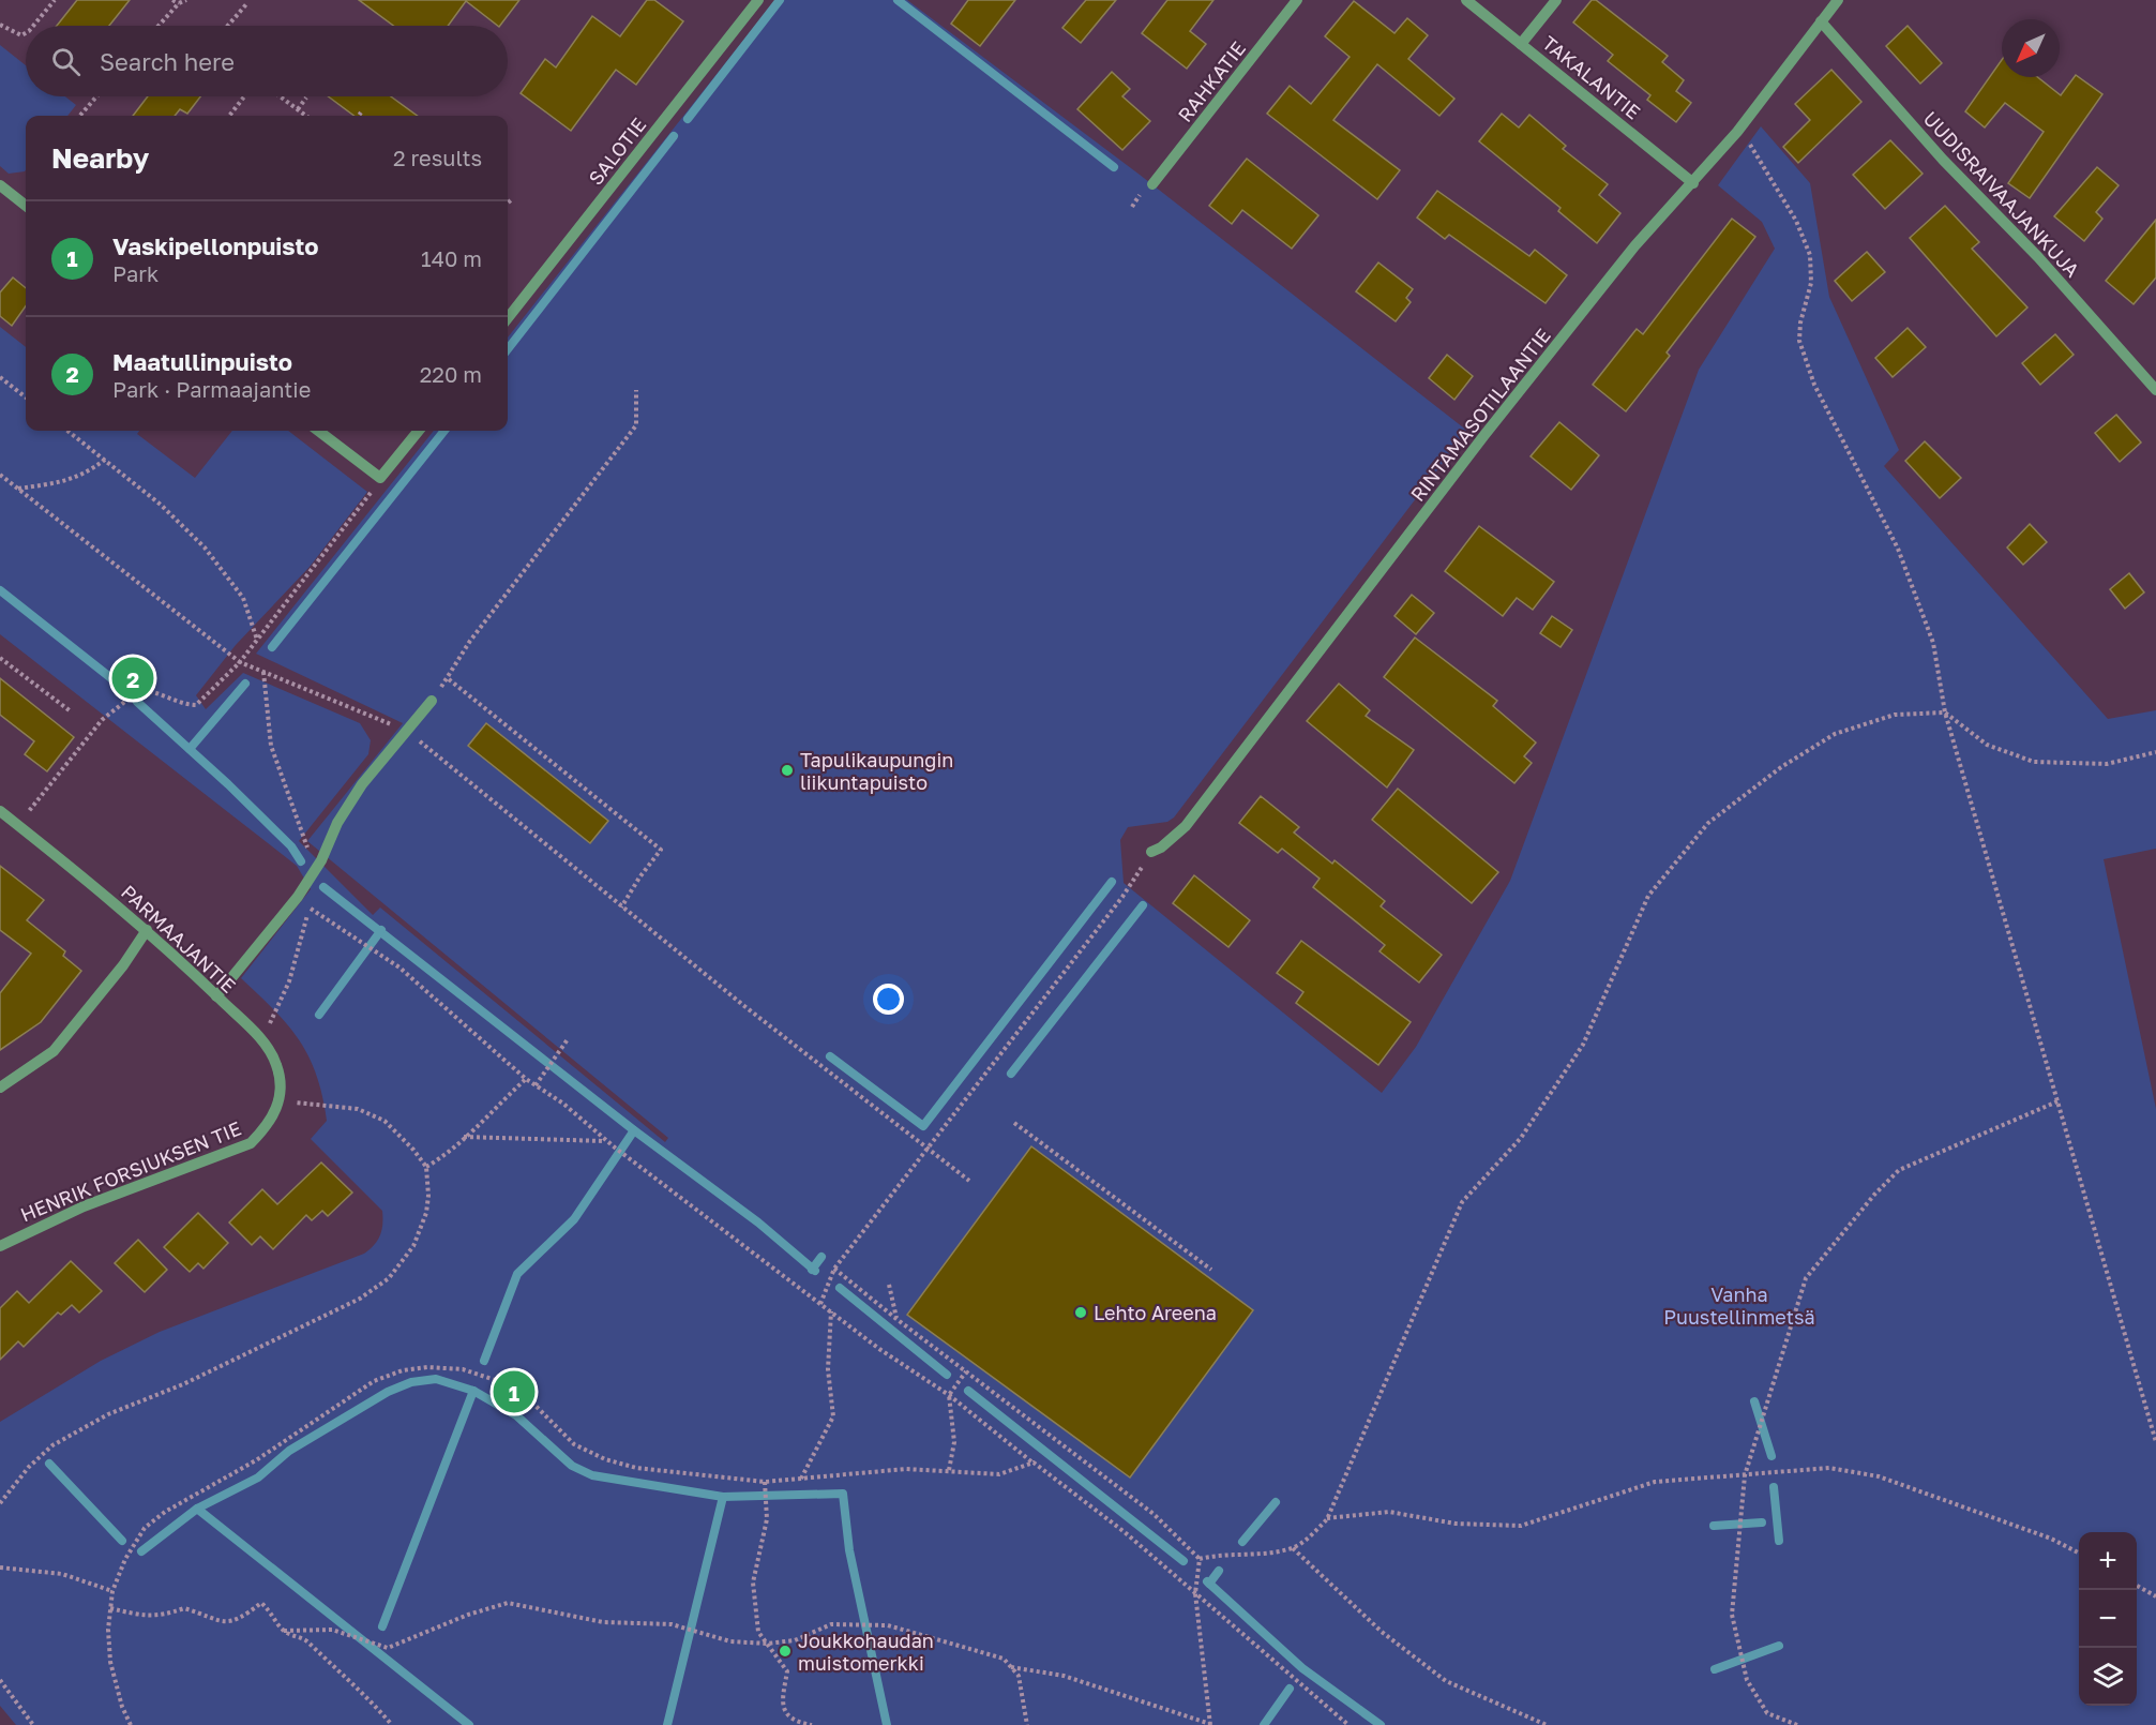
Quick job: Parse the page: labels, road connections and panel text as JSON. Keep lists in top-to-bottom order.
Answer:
{
  "streets": {
    "street": [
      "TAKALANTIE",
      "RAHKATIE",
      "SALOTIE",
      "UUDISRAIVAAJANKUJA",
      "RINTAMASOTILAANTIE",
      "PARMAAJANTIE",
      "HENRIK FORSIUKSEN TIE"
    ]
  },
  "crossings": [
    ["TAKALANTIE", "RINTAMASOTILAANTIE"],
    ["UUDISRAIVAAJANKUJA", "RINTAMASOTILAANTIE"],
    ["PARMAAJANTIE", "HENRIK FORSIUKSEN TIE"]
  ],
  "parks": ["Vanha Puustellinmetsä"],
  "places": ["Tapulikaupungin liikuntapuisto", "Lehto Areena", "Joukkohaudan muistomerkki"],
  "north": "bottom left",
  "page": {
    "search": "Search here",
    "heading": ["Nearby", "2 results"],
    "list": [
      {
        "mark": "1",
        "name": "Vaskipellonpuisto",
        "note": "Park",
        "value": "140 m"
      },
      {
        "mark": "2",
        "name": "Maatullinpuisto",
        "note": "Park · Parmaajantie",
        "value": "220 m"
      }
    ],
    "pins": ["2", "1"],
    "map_buttons": ["+", "−"]
  }
}
